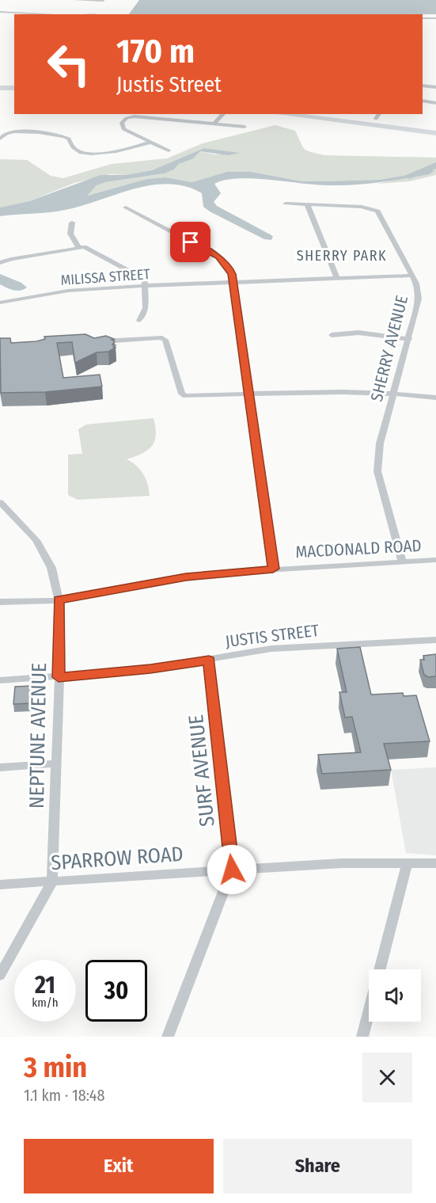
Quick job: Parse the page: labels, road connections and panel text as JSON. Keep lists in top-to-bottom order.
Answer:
{
  "streets": {
    "street": [
      "MILISSA STREET",
      "SHERRY AVENUE",
      "MACDONALD ROAD",
      "JUSTIS STREET",
      "NEPTUNE AVENUE",
      "SURF AVENUE",
      "SPARROW ROAD"
    ]
  },
  "crossings": [
    ["MILISSA STREET", "SHERRY AVENUE"],
    ["SHERRY AVENUE", "MACDONALD ROAD"],
    ["MACDONALD ROAD", "NEPTUNE AVENUE"],
    ["JUSTIS STREET", "NEPTUNE AVENUE"],
    ["JUSTIS STREET", "SURF AVENUE"],
    ["NEPTUNE AVENUE", "SPARROW ROAD"],
    ["SURF AVENUE", "SPARROW ROAD"]
  ],
  "districts": ["SHERRY PARK"],
  "page": {
    "turn": ["170 m", "Justis Street"],
    "speed": "21 km/h",
    "limit": "30",
    "heading": ["3 min", "1.1 km · 18:48"],
    "buttons": ["Exit", "Share"]
  }
}
